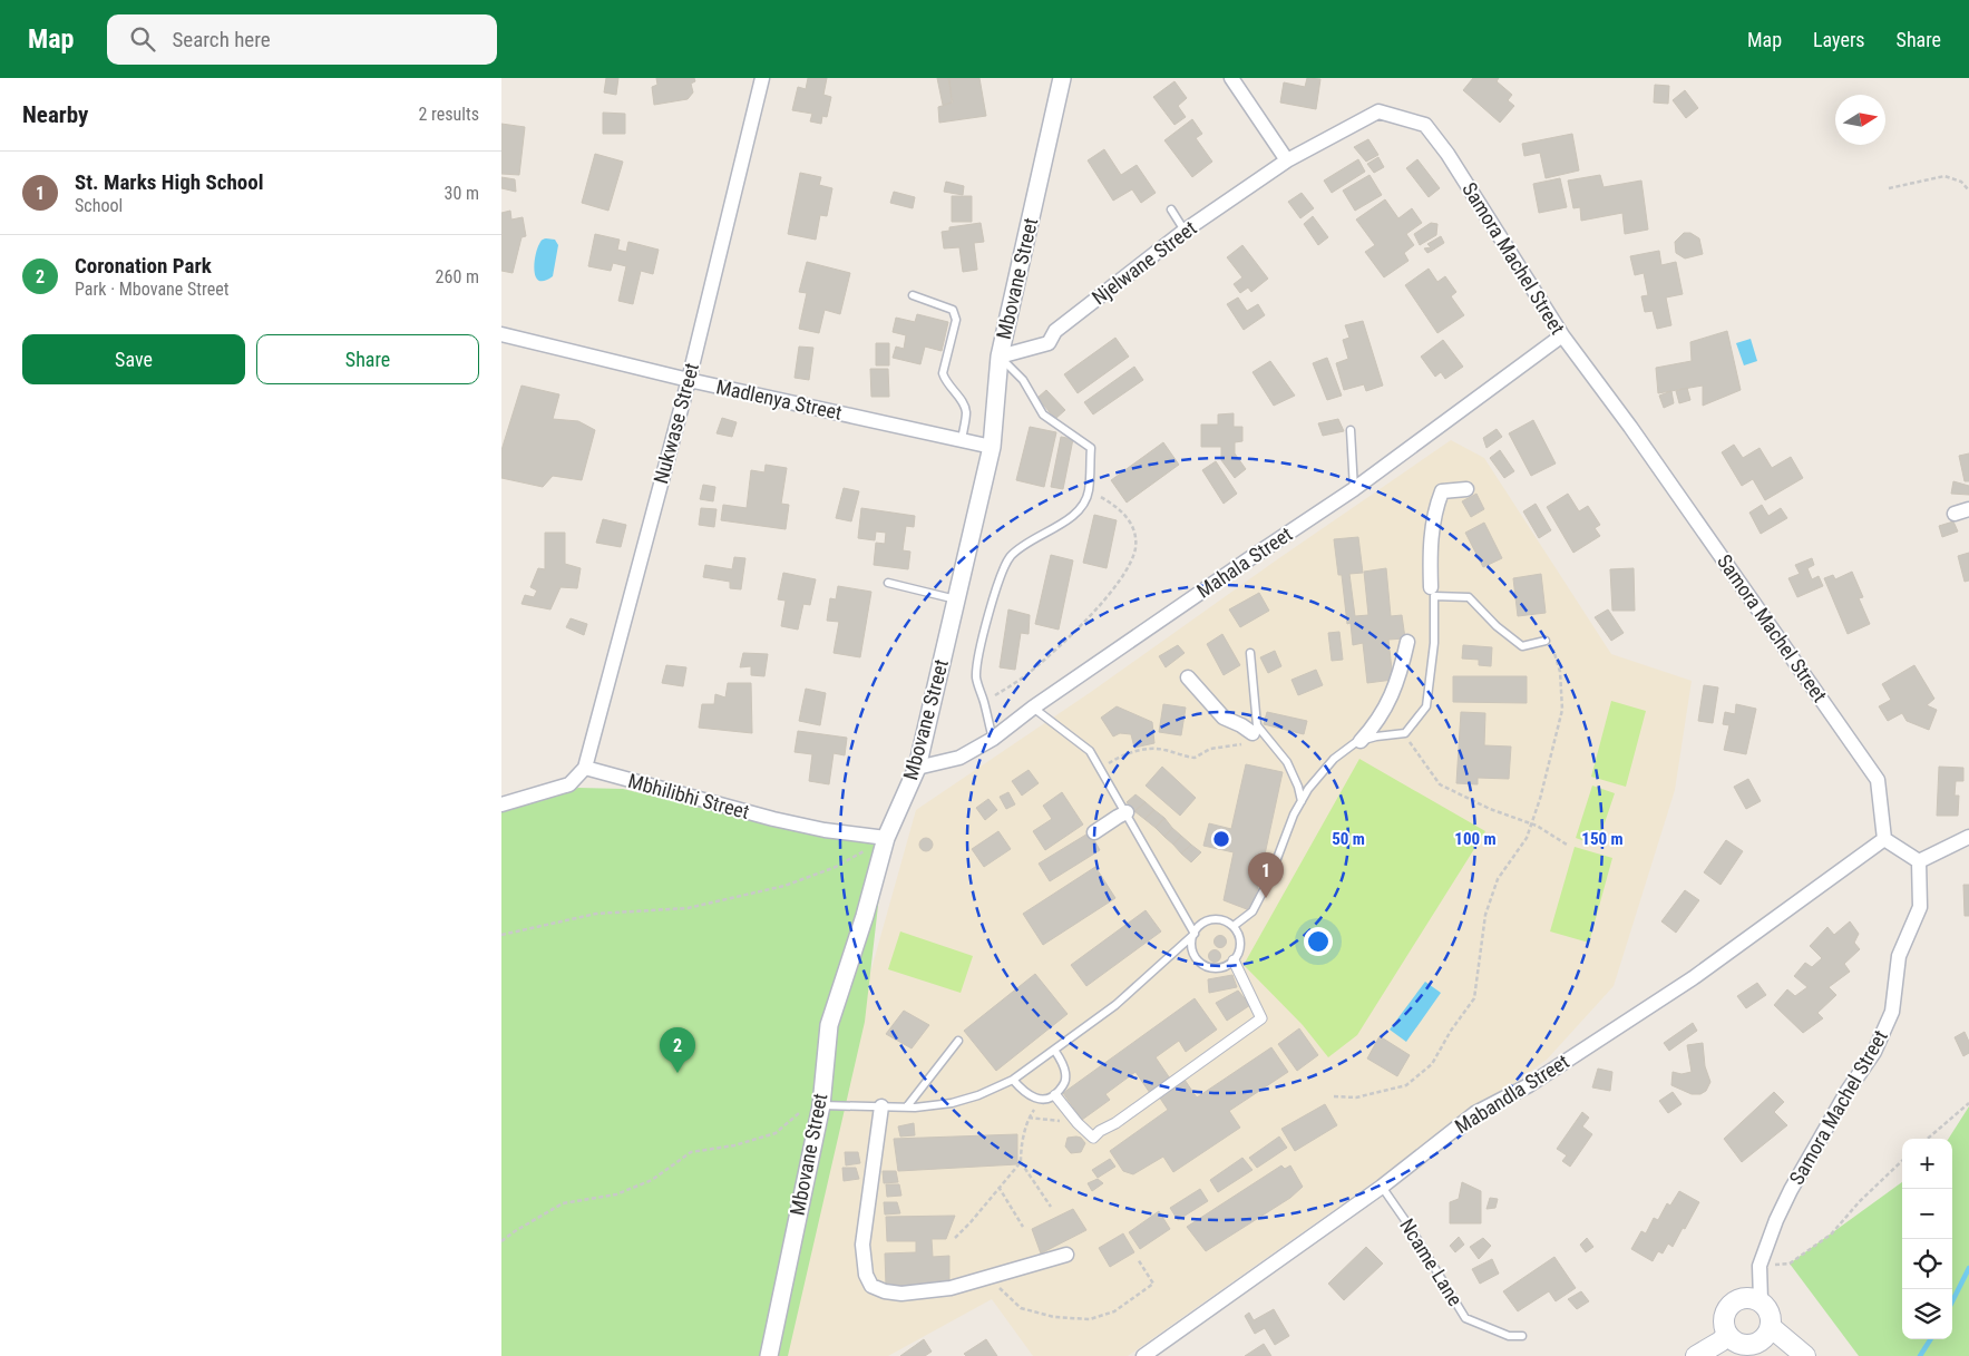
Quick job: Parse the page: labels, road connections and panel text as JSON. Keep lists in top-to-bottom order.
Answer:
{
  "streets": {
    "street": [
      "Samora Machel Street",
      "Njelwane Street",
      "Mbovane Street",
      "Madlenya Street",
      "Nukwase Street",
      "Mahala Street",
      "Mbhilibhi Street",
      "Mabandla Street"
    ],
    "lane": ["Ncame Lane"]
  },
  "crossings": [
    ["Samora Machel Street", "Njelwane Street"],
    ["Samora Machel Street", "Mahala Street"],
    ["Samora Machel Street", "Mabandla Street"],
    ["Njelwane Street", "Mbovane Street"],
    ["Mbovane Street", "Madlenya Street"],
    ["Mbovane Street", "Mahala Street"],
    ["Mbovane Street", "Mbhilibhi Street"],
    ["Madlenya Street", "Nukwase Street"],
    ["Nukwase Street", "Mbhilibhi Street"],
    ["Mabandla Street", "Ncame Lane"]
  ],
  "north": "right",
  "page": {
    "header": "Map",
    "search": "Search here",
    "nav": ["Map", "Layers", "Share"],
    "heading": ["Nearby", "2 results"],
    "list": [
      {
        "mark": "1",
        "name": "St. Marks High School",
        "note": "School",
        "value": "30 m"
      },
      {
        "mark": "2",
        "name": "Coronation Park",
        "note": "Park · Mbovane Street",
        "value": "260 m"
      }
    ],
    "buttons": ["Save", "Share"],
    "pins": ["1", "2"],
    "map_buttons": ["+", "−"]
  },
  "rings": ["50 m", "100 m", "150 m"]
}
